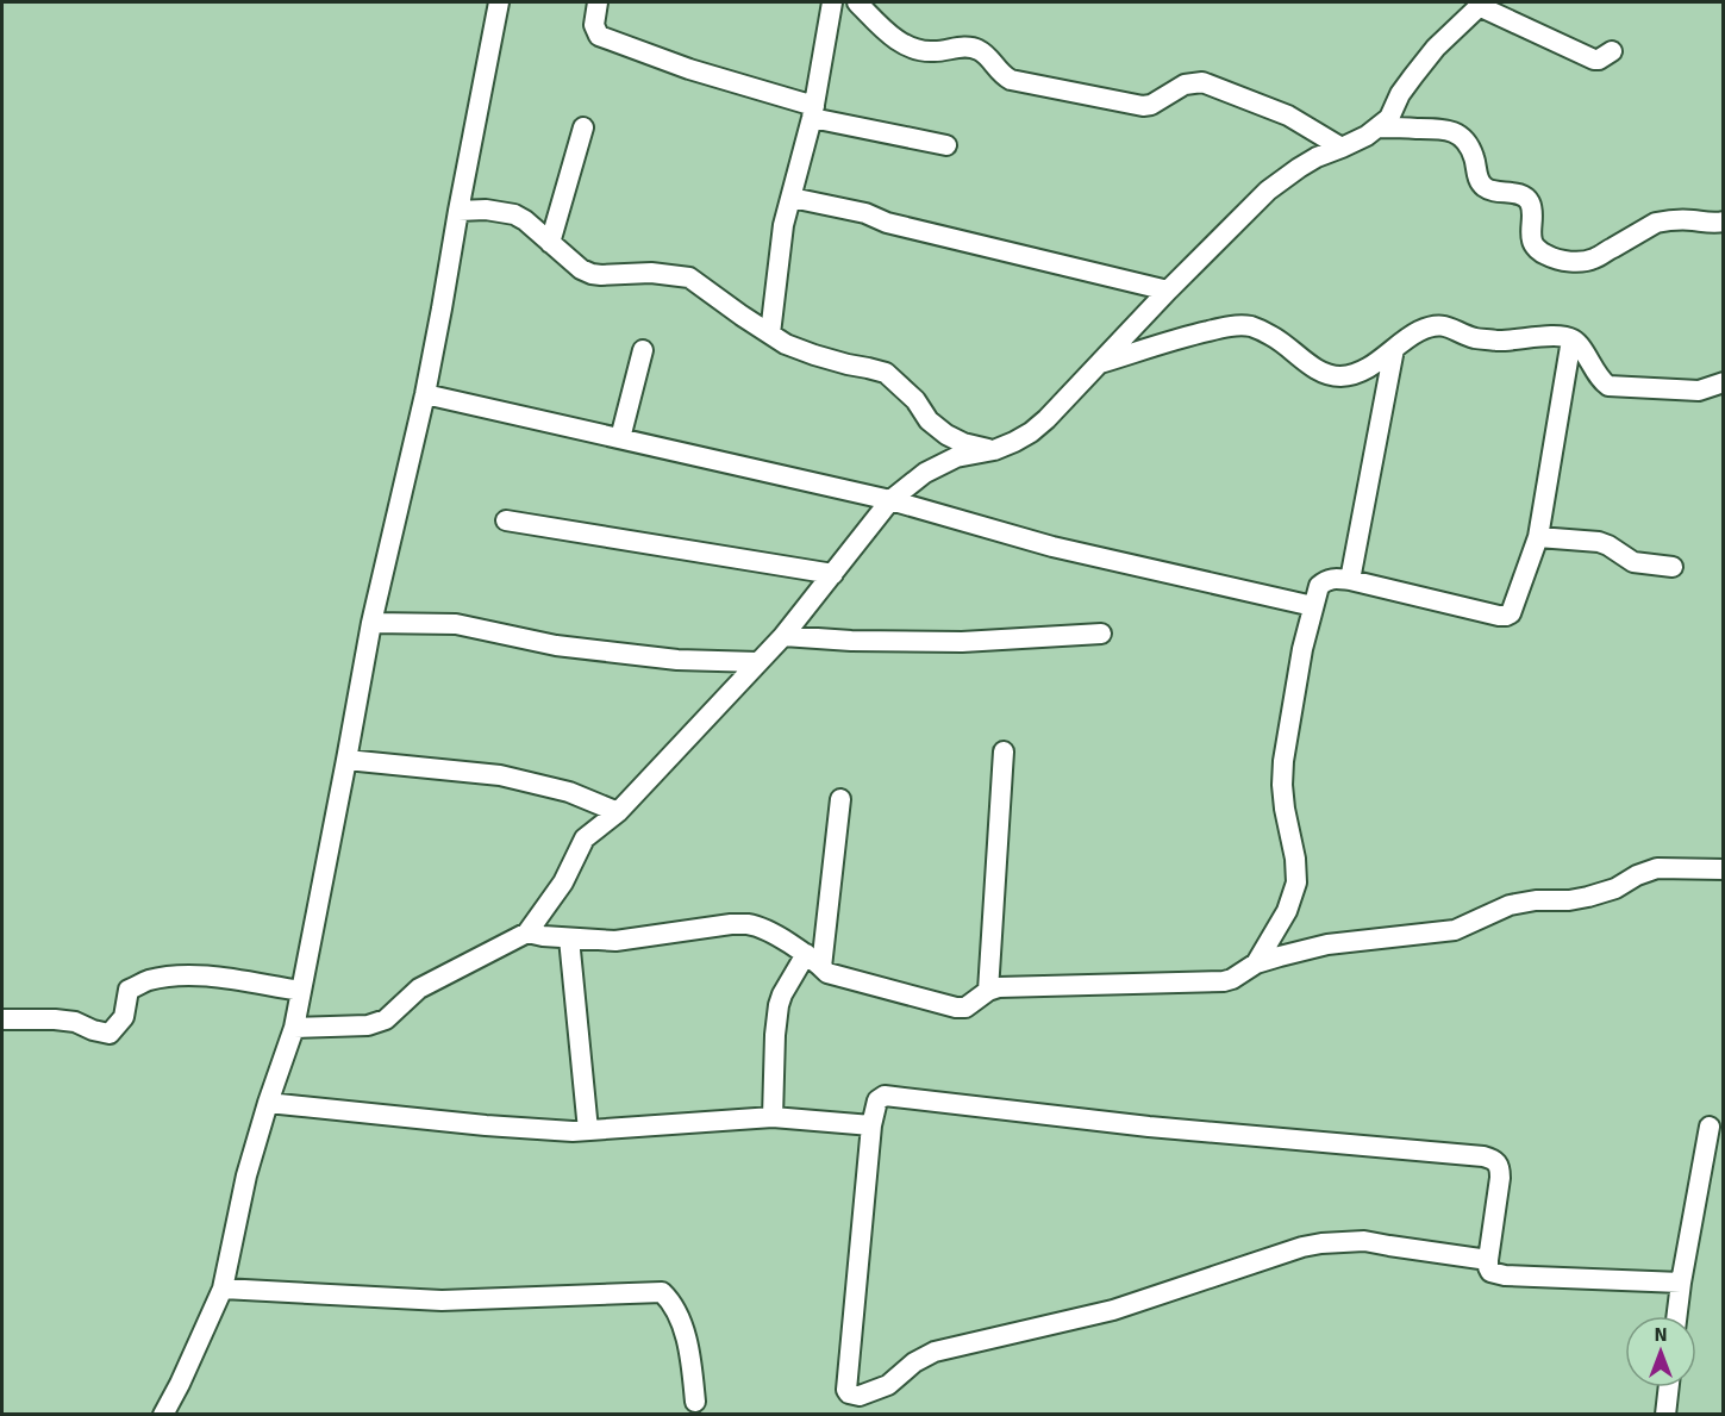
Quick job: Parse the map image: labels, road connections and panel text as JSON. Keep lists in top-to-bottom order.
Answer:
{
  "north": "top"
}
